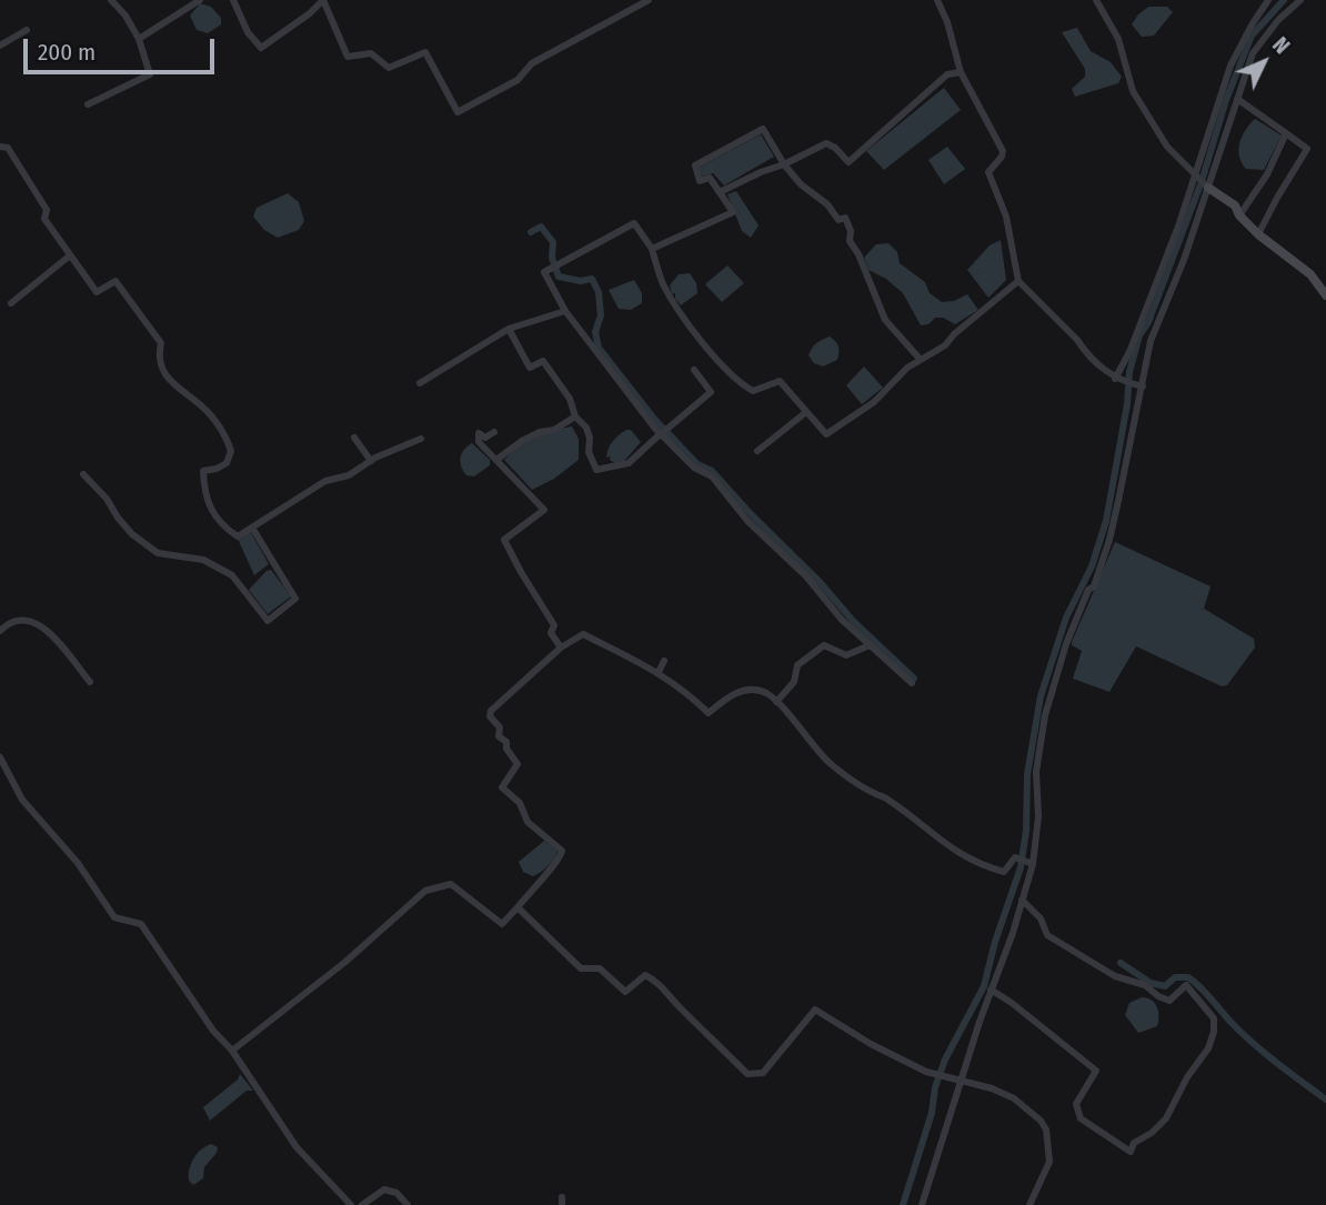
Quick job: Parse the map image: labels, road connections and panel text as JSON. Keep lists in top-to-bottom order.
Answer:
{
  "scale_bar": "200 m",
  "north": "top right"
}
